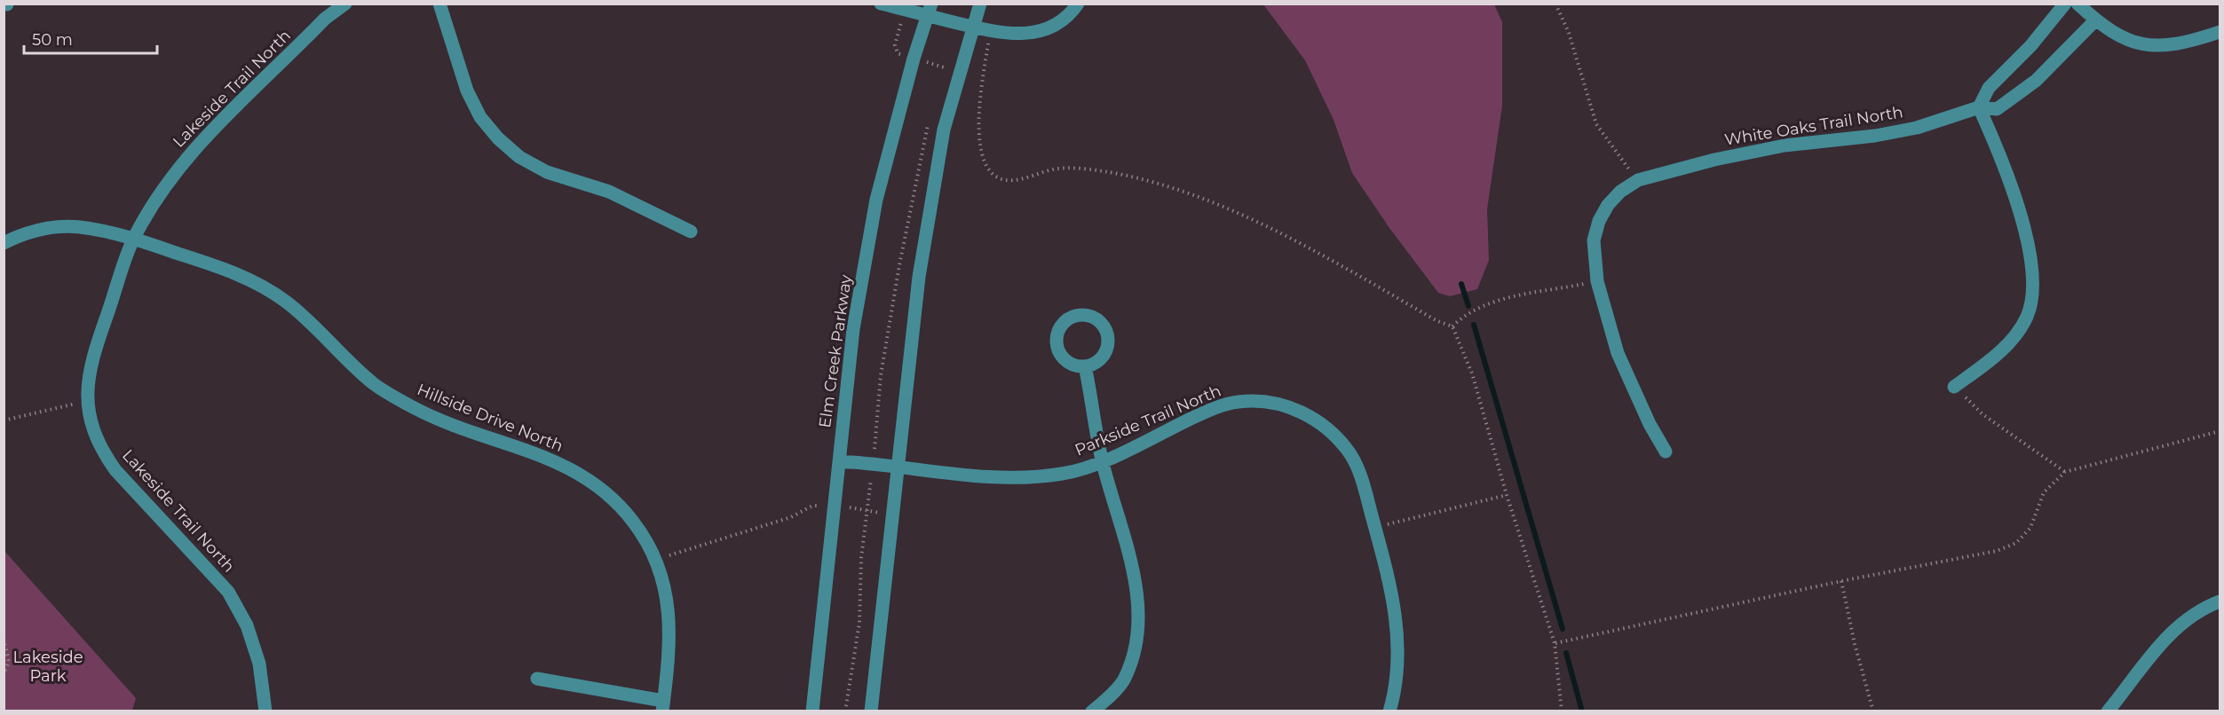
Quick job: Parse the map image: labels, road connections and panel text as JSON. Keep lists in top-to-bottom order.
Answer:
{
  "streets": {
    "street": [
      "Lakeside Trail North",
      "White Oaks Trail North",
      "Elm Creek Parkway",
      "Hillside Drive North",
      "Parkside Trail North"
    ]
  },
  "crossings": [
    ["Lakeside Trail North", "Hillside Drive North"],
    ["Elm Creek Parkway", "Parkside Trail North"]
  ],
  "parks": ["Lakeside Park"],
  "scale_bar": "50 m"
}
